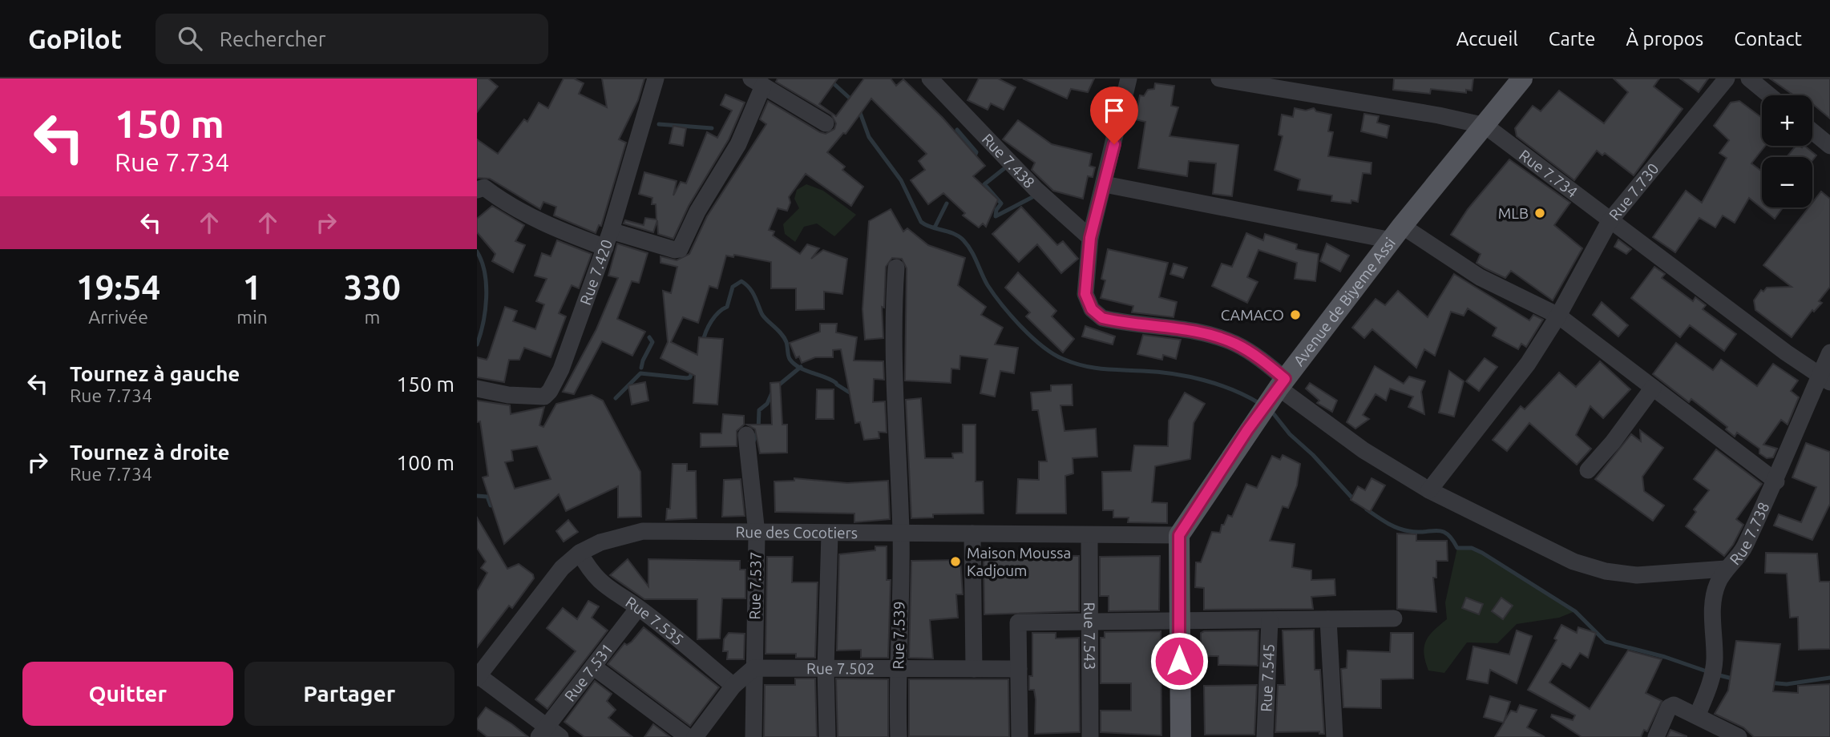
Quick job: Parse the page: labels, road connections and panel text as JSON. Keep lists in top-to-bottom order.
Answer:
{
  "streets": {
    "main road": ["Avenue de Biyeme Assi"],
    "street": [
      "Rue 7.438",
      "Rue 7.734",
      "Rue 7.730",
      "Rue 7.420",
      "Rue 7.738",
      "Rue des Cocotiers",
      "Rue 7.537",
      "Rue 7.535",
      "Rue 7.539",
      "Rue 7.543",
      "Rue 7.502",
      "Rue 7.531",
      "Rue 7.545"
    ]
  },
  "crossings": [
    ["Rue 7.734", "Rue 7.730"],
    ["Rue 7.734", "Avenue de Biyeme Assi"],
    ["Rue 7.734", "Rue 7.738"],
    ["Avenue de Biyeme Assi", "Rue des Cocotiers"],
    ["Rue des Cocotiers", "Rue 7.537"],
    ["Rue des Cocotiers", "Rue 7.535"],
    ["Rue des Cocotiers", "Rue 7.539"],
    ["Rue des Cocotiers", "Rue 7.543"],
    ["Rue 7.537", "Rue 7.502"],
    ["Rue 7.535", "Rue 7.531"],
    ["Rue 7.539", "Rue 7.502"]
  ],
  "places": ["MLB", "CAMACO", "Maison Moussa Kadjoum"],
  "page": {
    "header": "GoPilot",
    "search": "Rechercher",
    "nav": [
      "Accueil",
      "Carte",
      "À propos",
      "Contact"
    ],
    "turn": ["150 m", "Rue 7.734"],
    "map_buttons": ["+", "−"],
    "eta": [
      "19:54",
      "Arrivée",
      "1",
      "min",
      "330",
      "m"
    ],
    "list": [
      {
        "name": "Tournez à gauche",
        "note": "Rue 7.734",
        "value": "150 m"
      },
      {
        "name": "Tournez à droite",
        "note": "Rue 7.734",
        "value": "100 m"
      }
    ],
    "buttons": ["Quitter", "Partager"]
  }
}
